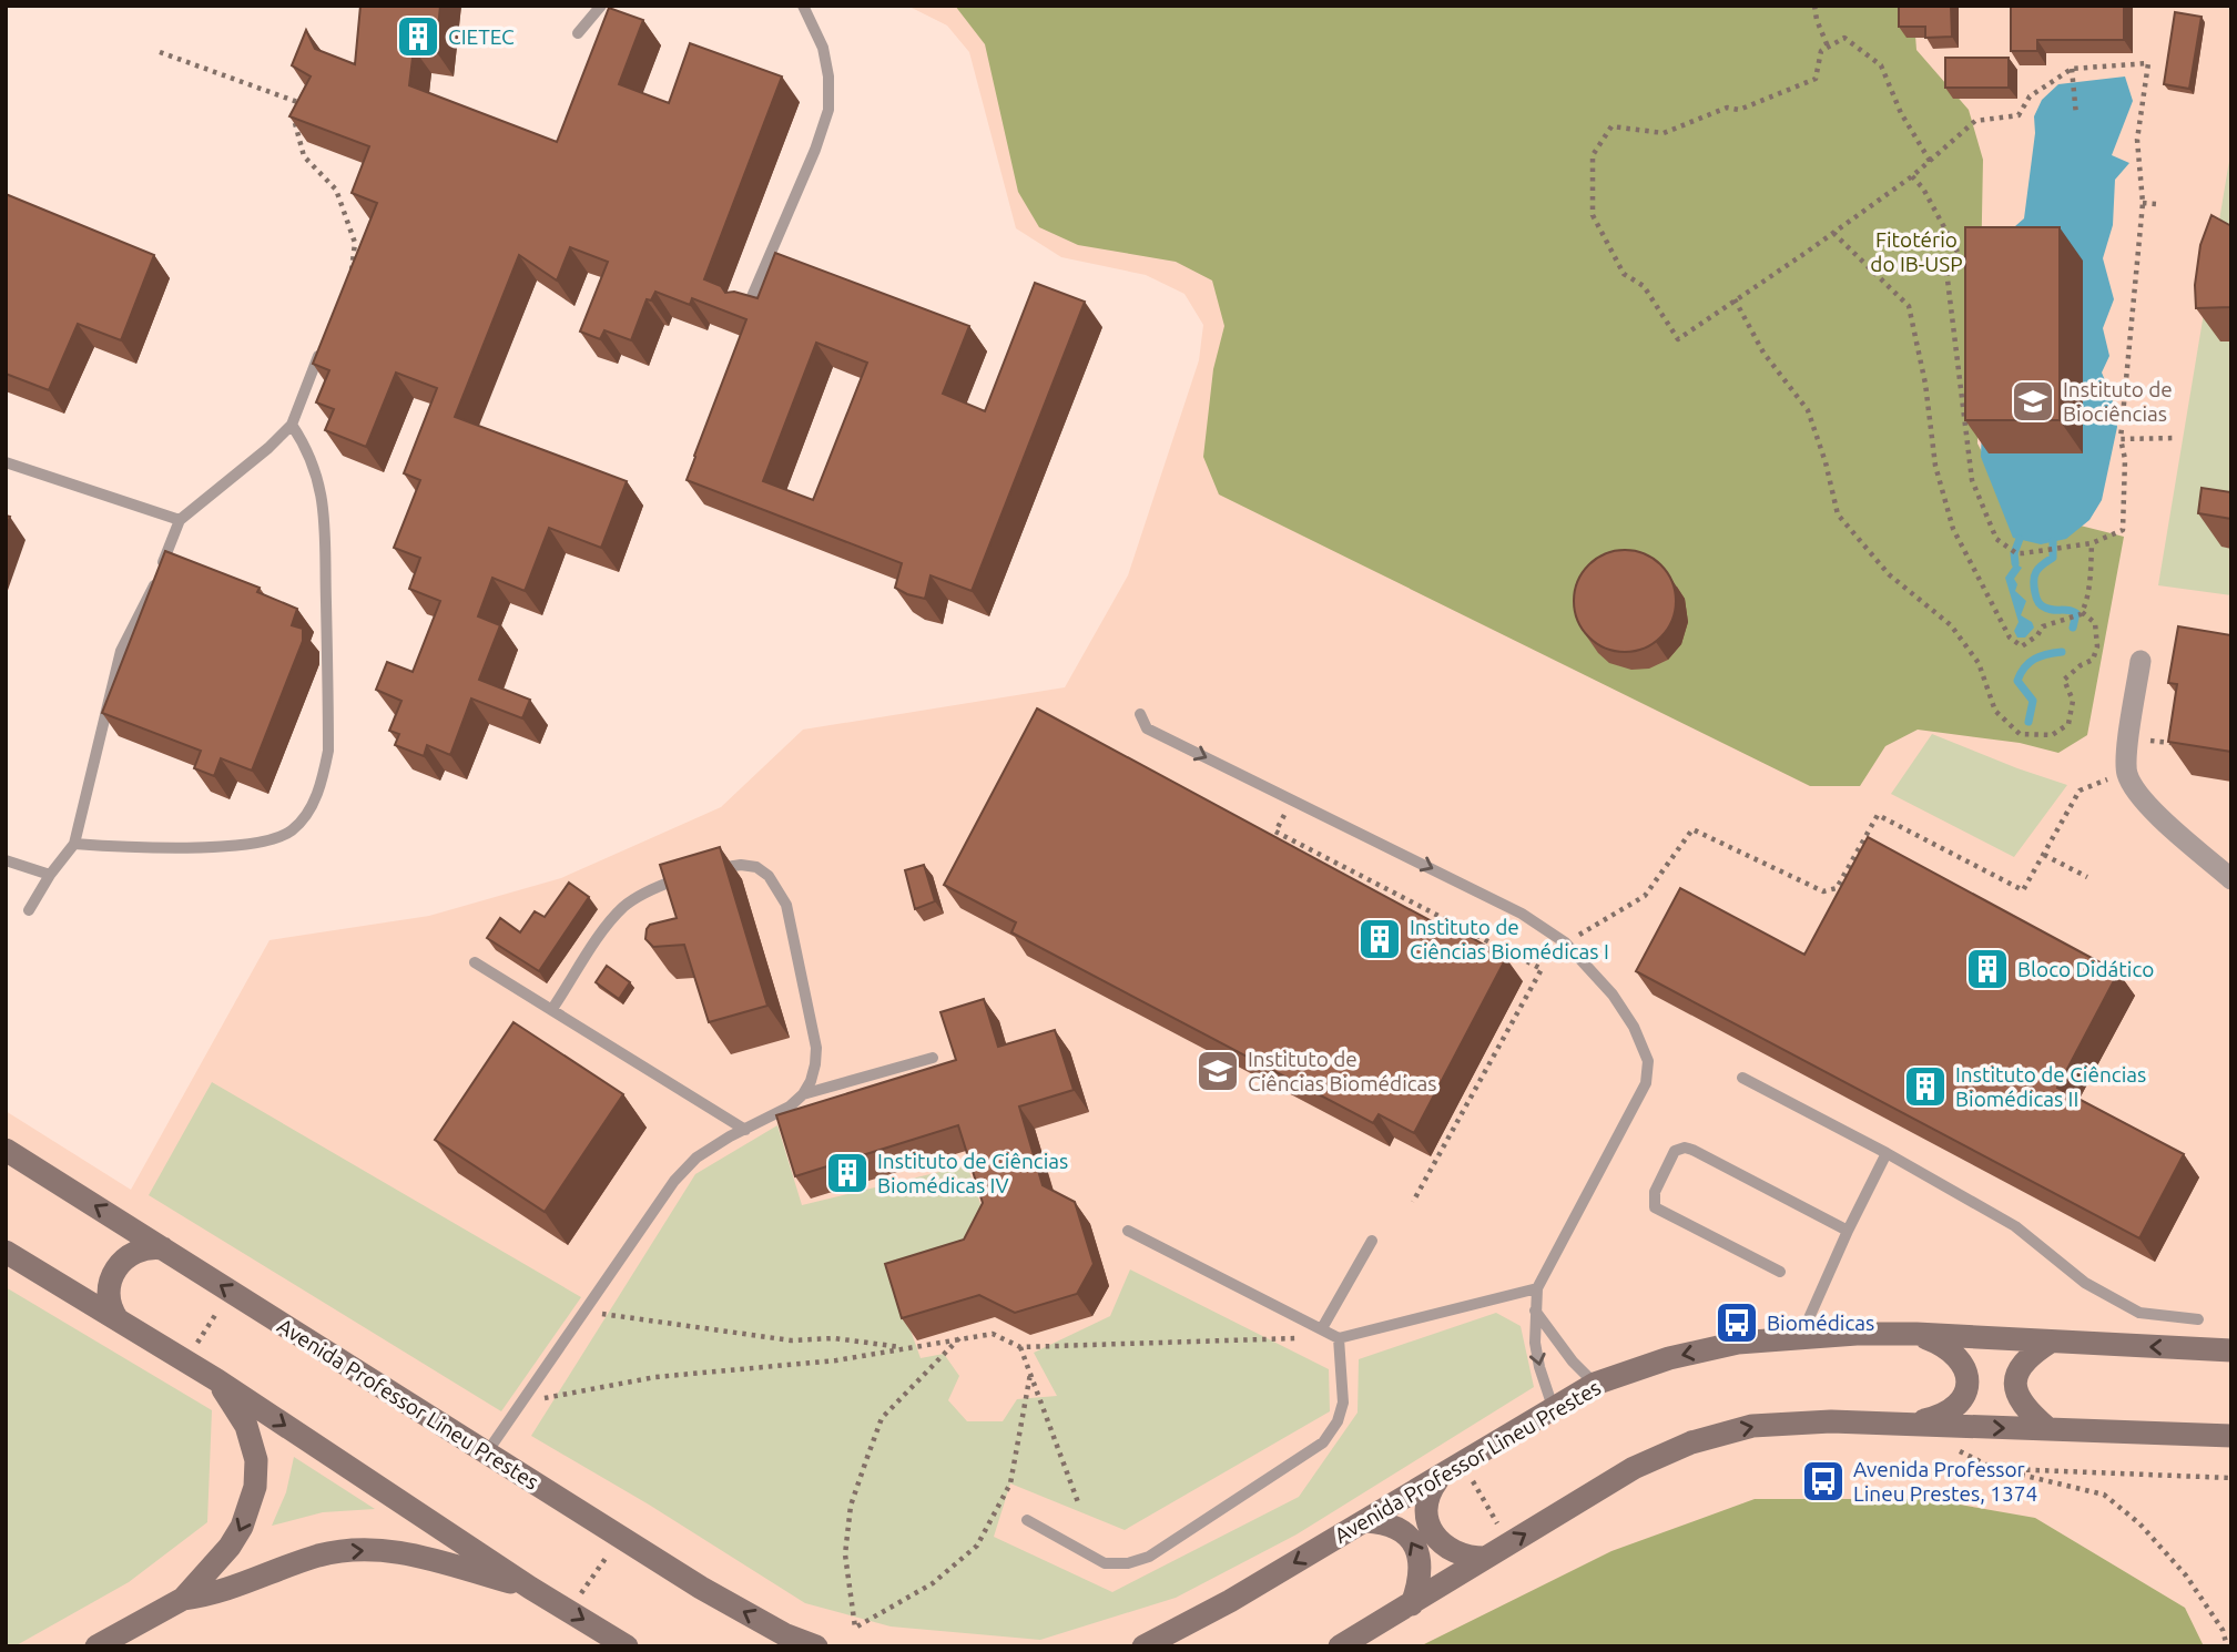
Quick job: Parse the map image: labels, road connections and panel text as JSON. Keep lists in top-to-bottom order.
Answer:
{
  "streets": {
    "main road": ["Avenida Professor Lineu Prestes"]
  },
  "parks": ["Fitotério do IB-USP"],
  "places": {
    "building": [
      "CIETEC",
      "Instituto de Ciências Biomédicas I",
      "Bloco Didático",
      "Instituto de Ciências Biomédicas II",
      "Instituto de Ciências Biomédicas IV"
    ],
    "school or university": ["Instituto de Biociências", "Instituto de Ciências Biomédicas"],
    "bus stop": ["Biomédicas", "Avenida Professor Lineu Prestes, 1374"]
  }
}
